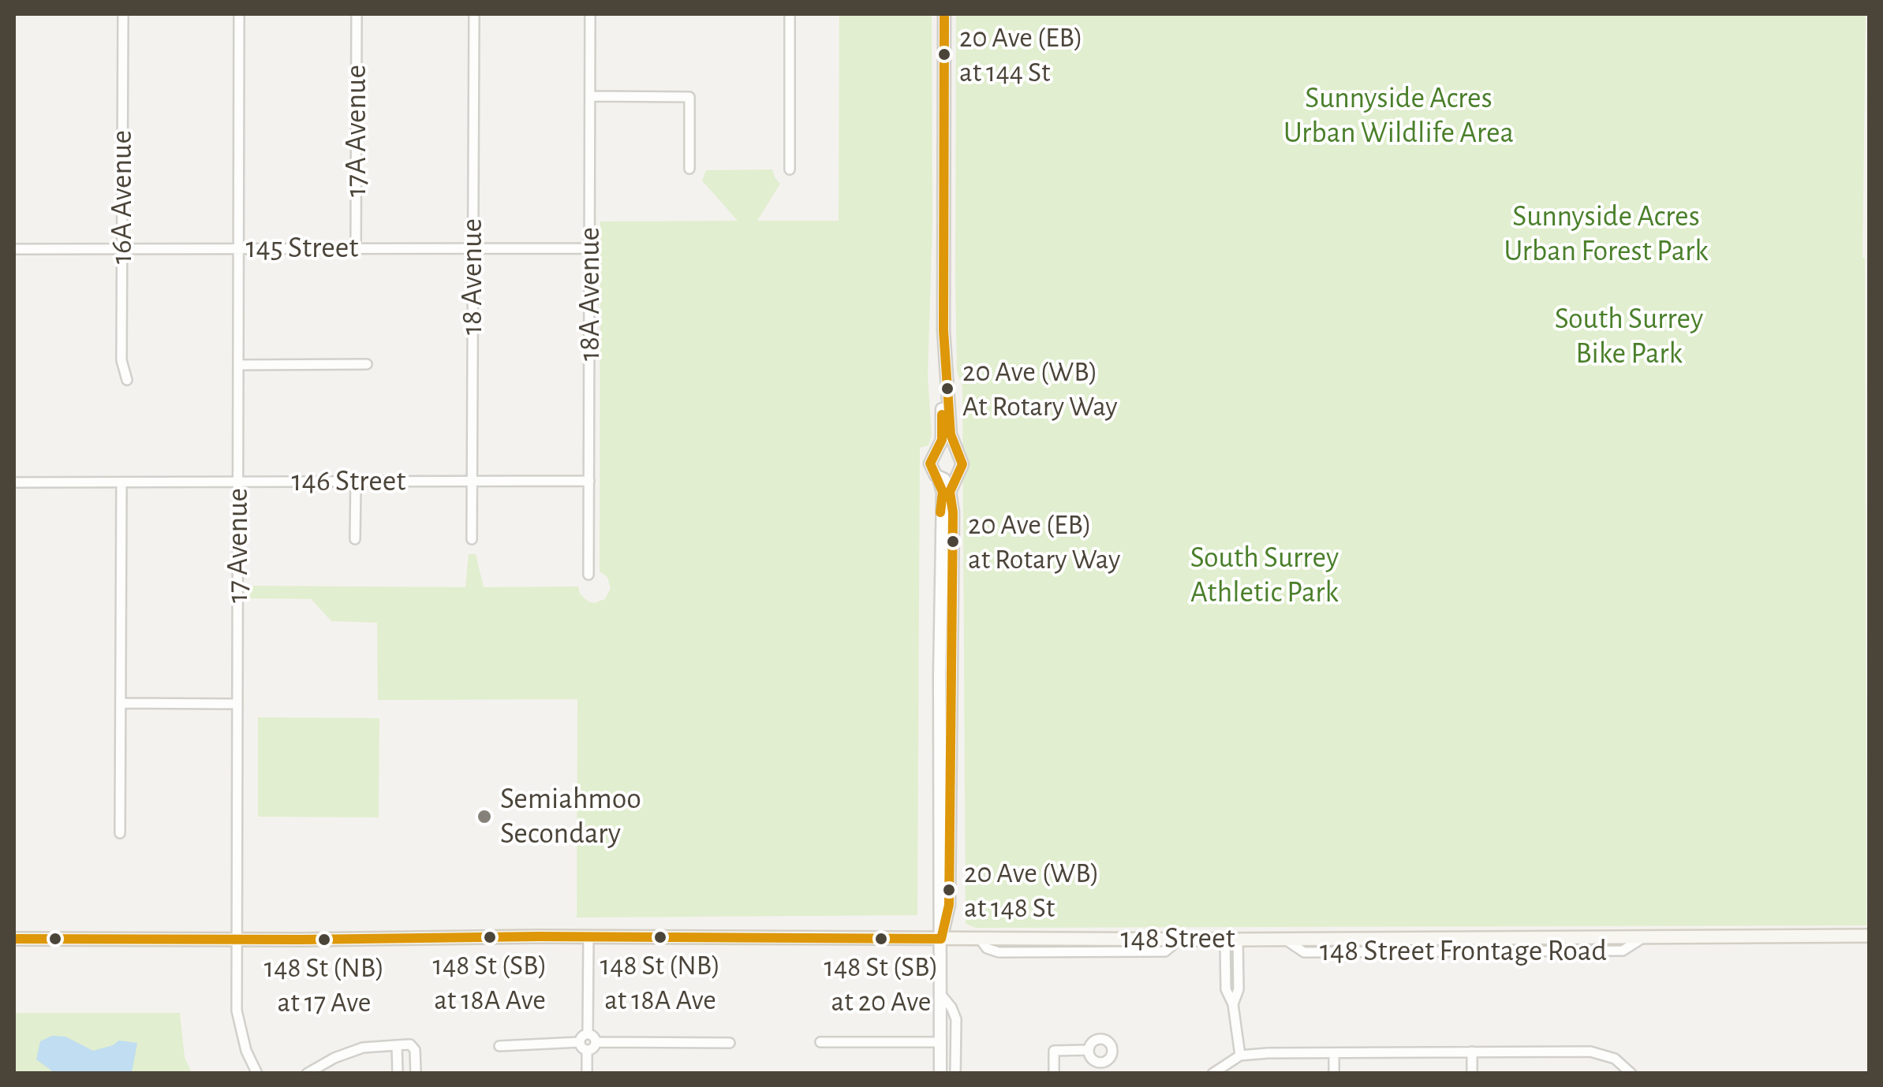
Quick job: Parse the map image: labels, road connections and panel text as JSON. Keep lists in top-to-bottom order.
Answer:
{
  "streets": {
    "main road": ["148 Street"],
    "street": [
      "17A Avenue",
      "16A Avenue",
      "145 Street",
      "18 Avenue",
      "18A Avenue",
      "146 Street",
      "17 Avenue"
    ]
  },
  "crossings": [
    ["17A Avenue", "145 Street"],
    ["16A Avenue", "145 Street"],
    ["145 Street", "18 Avenue"],
    ["145 Street", "18A Avenue"],
    ["145 Street", "17 Avenue"],
    ["18 Avenue", "146 Street"],
    ["18A Avenue", "146 Street"],
    ["146 Street", "17 Avenue"],
    ["17 Avenue", "148 Street"]
  ],
  "parks": [
    "Sunnyside Acres Urban Wildlife Area",
    "Sunnyside Acres Urban Forest Park",
    "South Surrey Bike Park",
    "South Surrey Athletic Park"
  ],
  "places": [
    "20 Ave (EB) at 144 St",
    "20 Ave (WB) At Rotary Way",
    "20 Ave (EB) at Rotary Way",
    "Semiahmoo Secondary",
    "20 Ave (WB) at 148 St",
    "148 St (SB) at 18A Ave",
    "148 St (NB) at 18A Ave",
    "148 St (SB) at 20 Ave",
    "148 St (NB) at 17 Ave"
  ]
}
